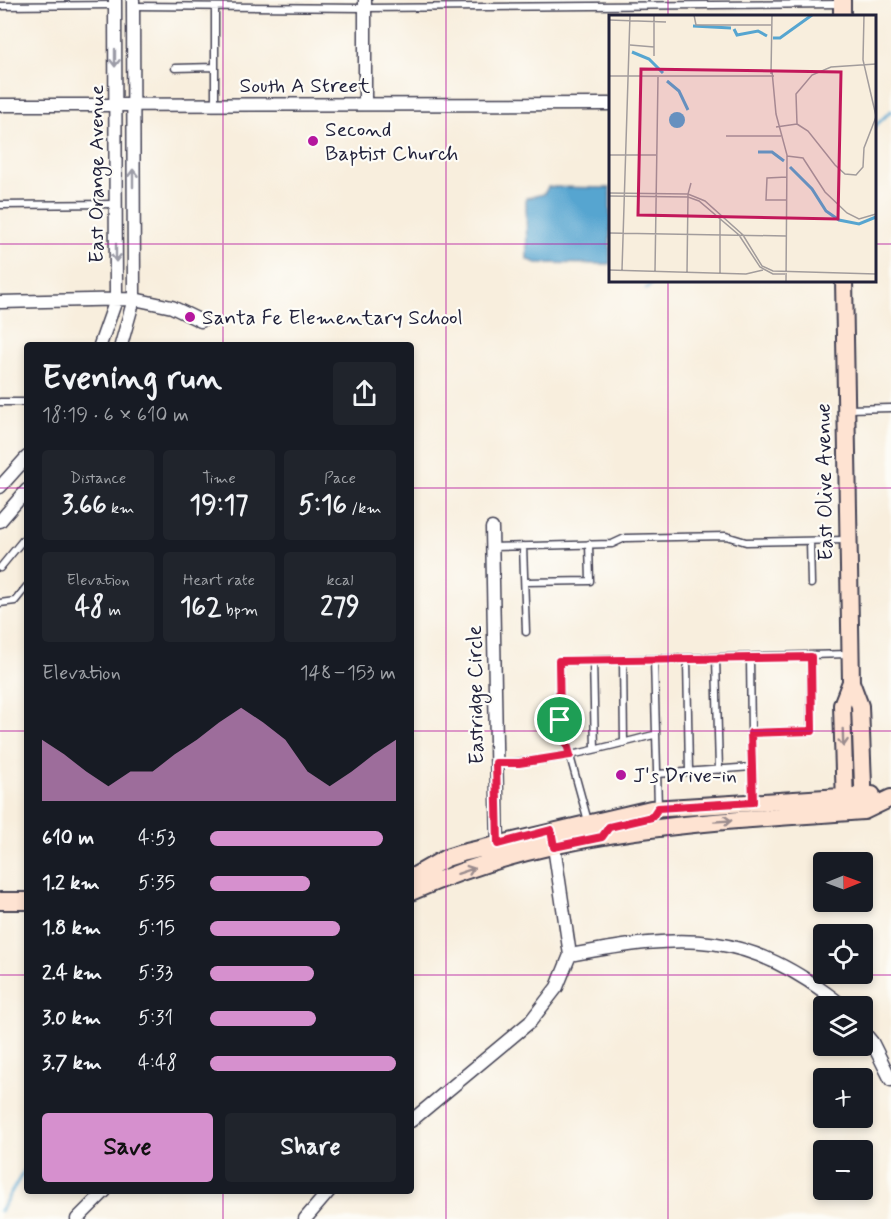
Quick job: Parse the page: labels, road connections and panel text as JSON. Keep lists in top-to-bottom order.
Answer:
{
  "streets": {
    "main road": ["East Olive Avenue"],
    "street": ["South A Street", "East Orange Avenue", "Eastridge Circle"]
  },
  "crossings": [
    ["South A Street", "East Orange Avenue"]
  ],
  "places": ["Second Baptist Church", "Santa Fe Elementary School", "J's Drive-in"],
  "north": "right",
  "page": {
    "heading": ["Evening run", "18:19 · 6 × 610 m"],
    "stats": [
      ["Distance", "3.66 km"],
      ["Time", "19:17"],
      ["Pace", "5:16 /km"],
      ["Elevation", "48 m"],
      ["Heart rate", "162 bpm"],
      ["kcal", "279"]
    ],
    "chart": ["Elevation", "148–153 m"],
    "list": [
      {
        "name": "610 m",
        "note": "4:53"
      },
      {
        "name": "1.2 km",
        "note": "5:35"
      },
      {
        "name": "1.8 km",
        "note": "5:15"
      },
      {
        "name": "2.4 km",
        "note": "5:33"
      },
      {
        "name": "3.0 km",
        "note": "5:31"
      },
      {
        "name": "3.7 km",
        "note": "4:48"
      }
    ],
    "map_buttons": ["+", "−"],
    "buttons": ["Save", "Share"]
  }
}
